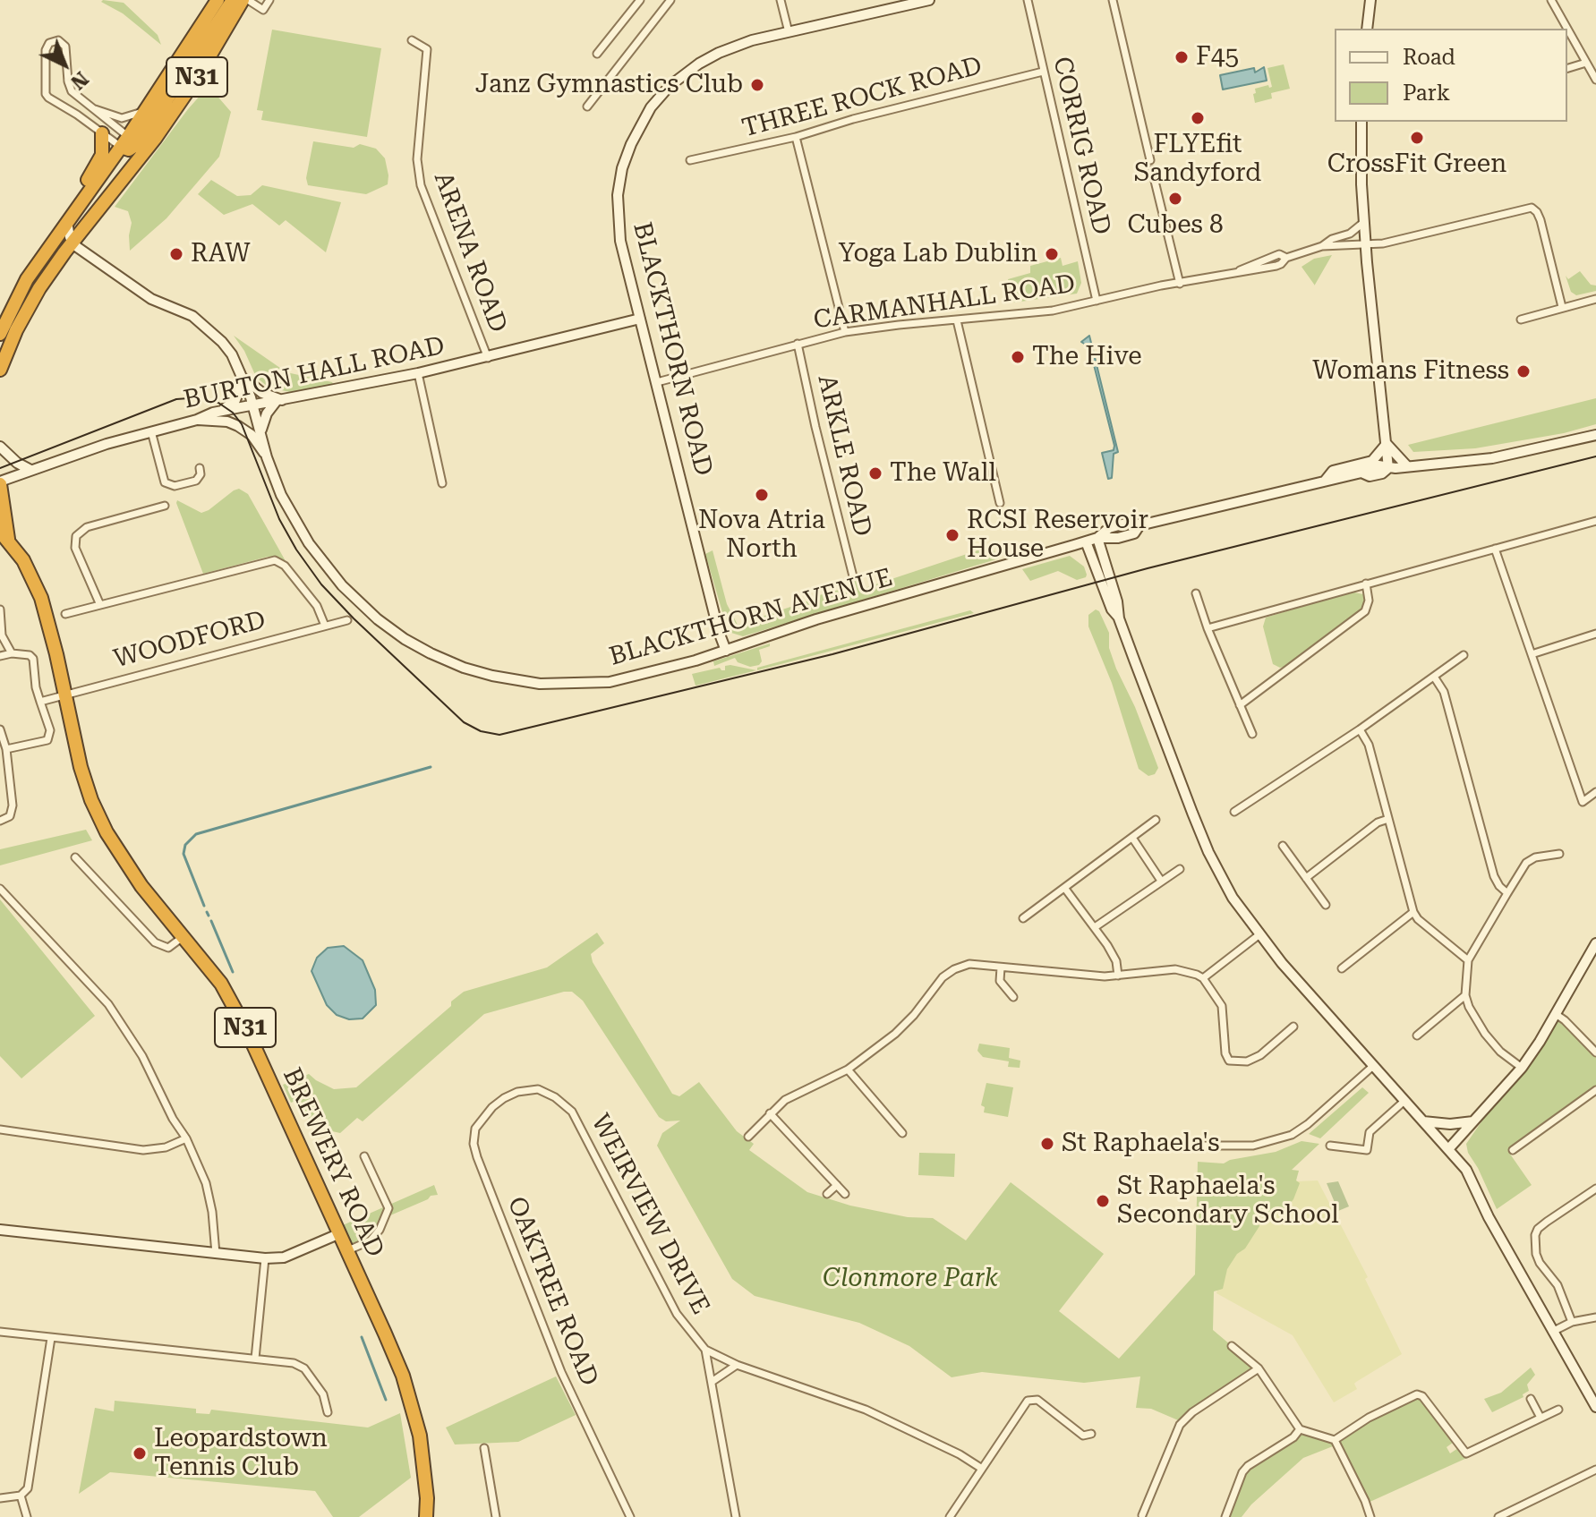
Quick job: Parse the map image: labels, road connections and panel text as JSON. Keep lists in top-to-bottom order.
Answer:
{
  "streets": {
    "highway": ["N31", "BREWERY ROAD"],
    "street": [
      "THREE ROCK ROAD",
      "CORRIG ROAD",
      "ARENA ROAD",
      "CARMANHALL ROAD",
      "BLACKTHORN ROAD",
      "BURTON HALL ROAD",
      "ARKLE ROAD",
      "BLACKTHORN AVENUE",
      "WOODFORD",
      "WEIRVIEW DRIVE",
      "OAKTREE ROAD"
    ]
  },
  "crossings": [
    ["N31", "BLACKTHORN AVENUE"],
    ["THREE ROCK ROAD", "CORRIG ROAD"],
    ["CORRIG ROAD", "CARMANHALL ROAD"],
    ["ARENA ROAD", "BURTON HALL ROAD"],
    ["CARMANHALL ROAD", "BLACKTHORN ROAD"],
    ["CARMANHALL ROAD", "ARKLE ROAD"],
    ["BLACKTHORN ROAD", "BURTON HALL ROAD"],
    ["BLACKTHORN ROAD", "BLACKTHORN AVENUE"],
    ["BURTON HALL ROAD", "BLACKTHORN AVENUE"],
    ["BURTON HALL ROAD", "BREWERY ROAD"],
    ["WOODFORD", "BREWERY ROAD"],
    ["WEIRVIEW DRIVE", "OAKTREE ROAD"]
  ],
  "parks": ["Clonmore Park"],
  "places": [
    "F45",
    "Janz Gymnastics Club",
    "FLYEfit Sandyford",
    "CrossFit Green",
    "Cubes 8",
    "RAW",
    "Yoga Lab Dublin",
    "The Hive",
    "Womans Fitness",
    "The Wall",
    "Nova Atria North",
    "RCSI Reservoir House",
    "St Raphaela's",
    "St Raphaela's Secondary School",
    "Leopardstown Tennis Club"
  ],
  "legend": ["Road", "Park"],
  "north": "bottom right"
}
